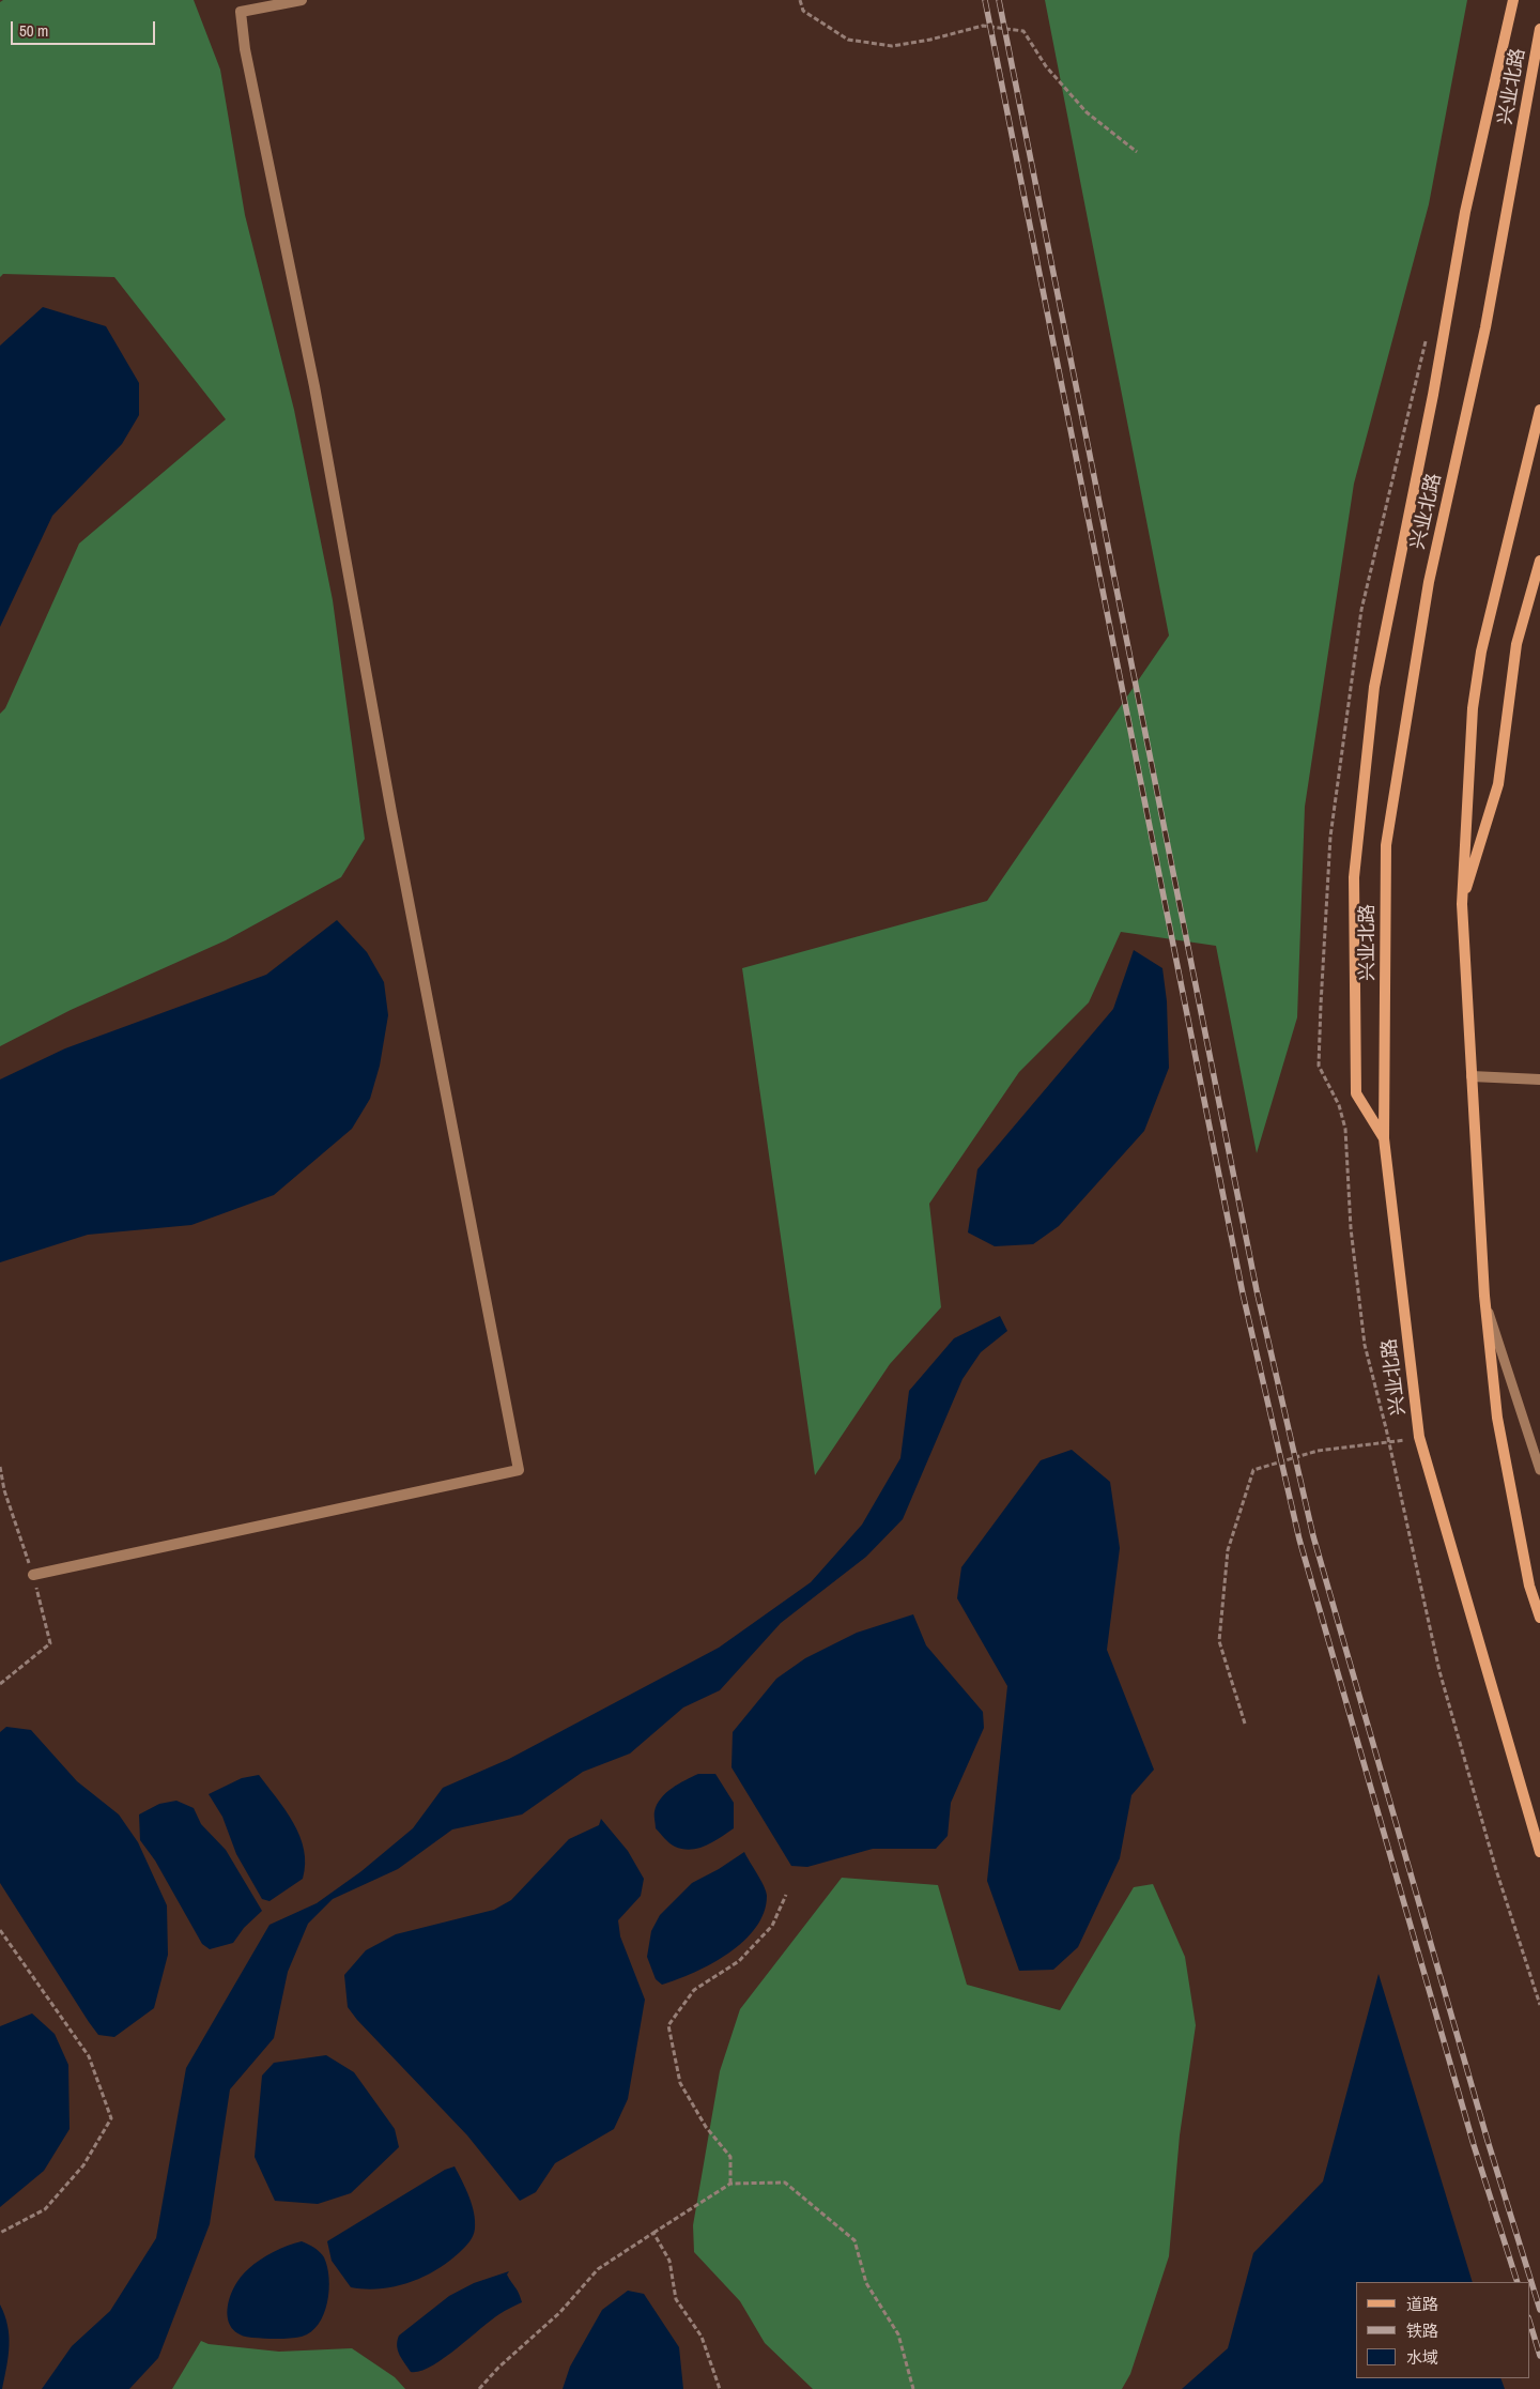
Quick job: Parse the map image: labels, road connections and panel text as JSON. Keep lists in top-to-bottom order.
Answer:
{
  "streets": {
    "main road": ["兴业北路"]
  },
  "legend": ["道路", "铁路", "水域"],
  "scale_bar": "50 m"
}
